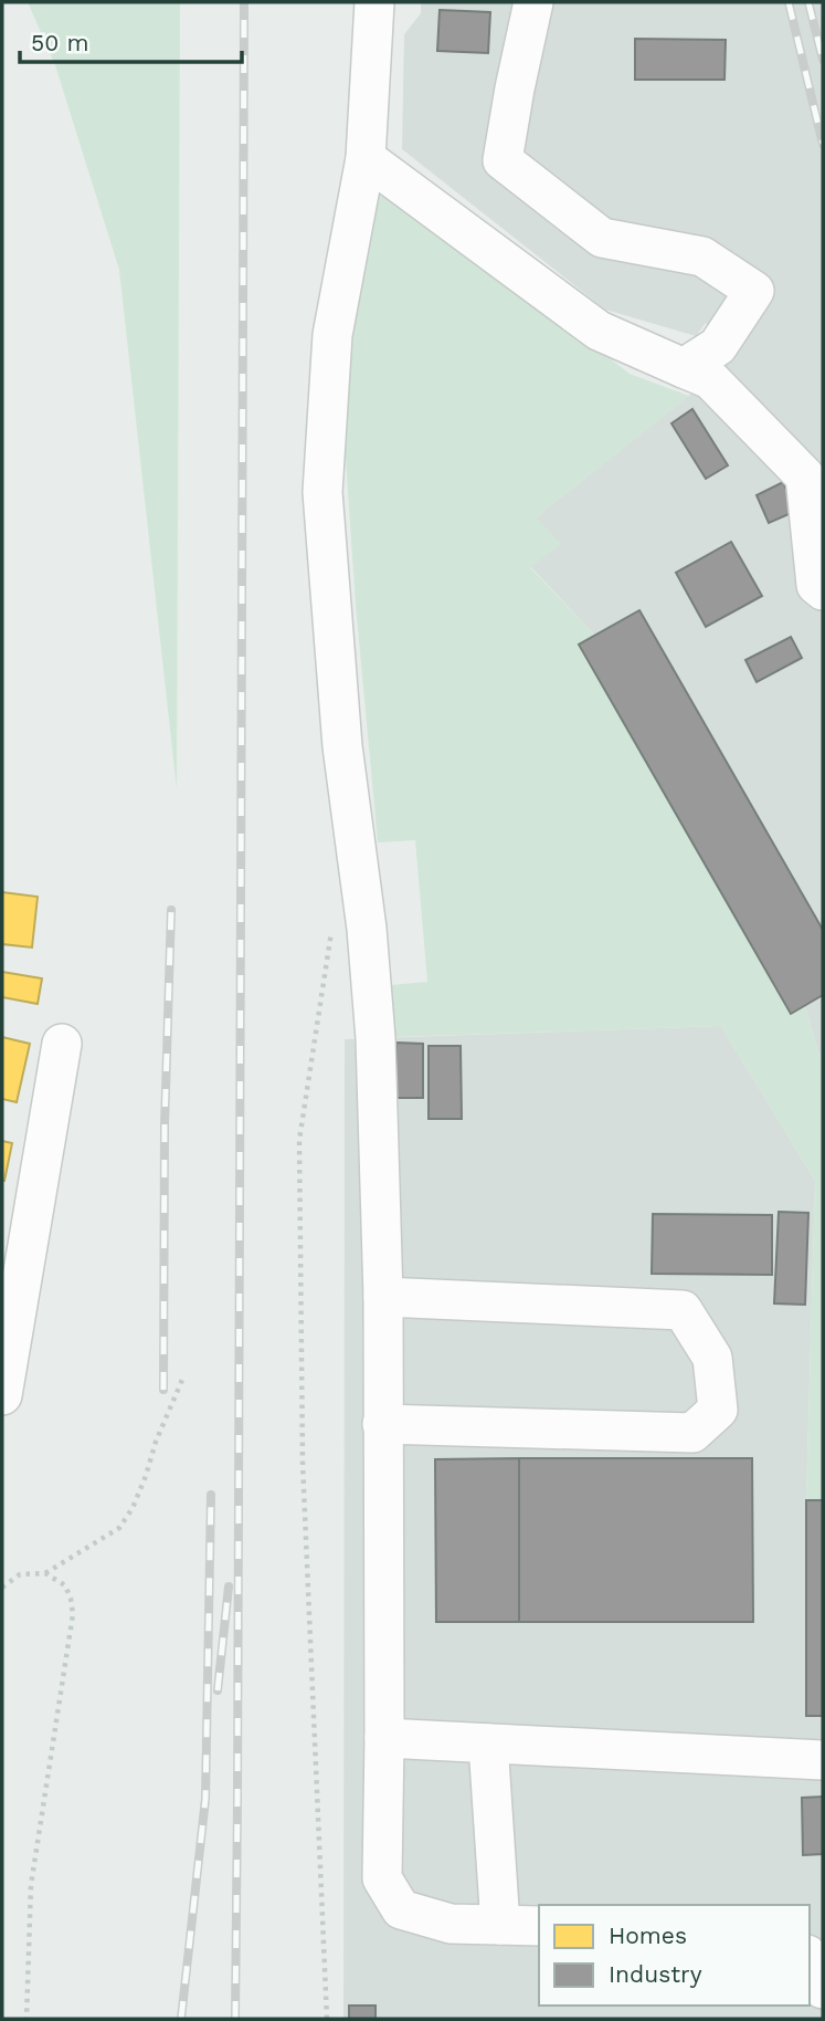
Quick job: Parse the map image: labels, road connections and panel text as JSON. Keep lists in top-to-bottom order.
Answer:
{
  "legend": ["Homes", "Industry"],
  "scale_bar": "50 m"
}
